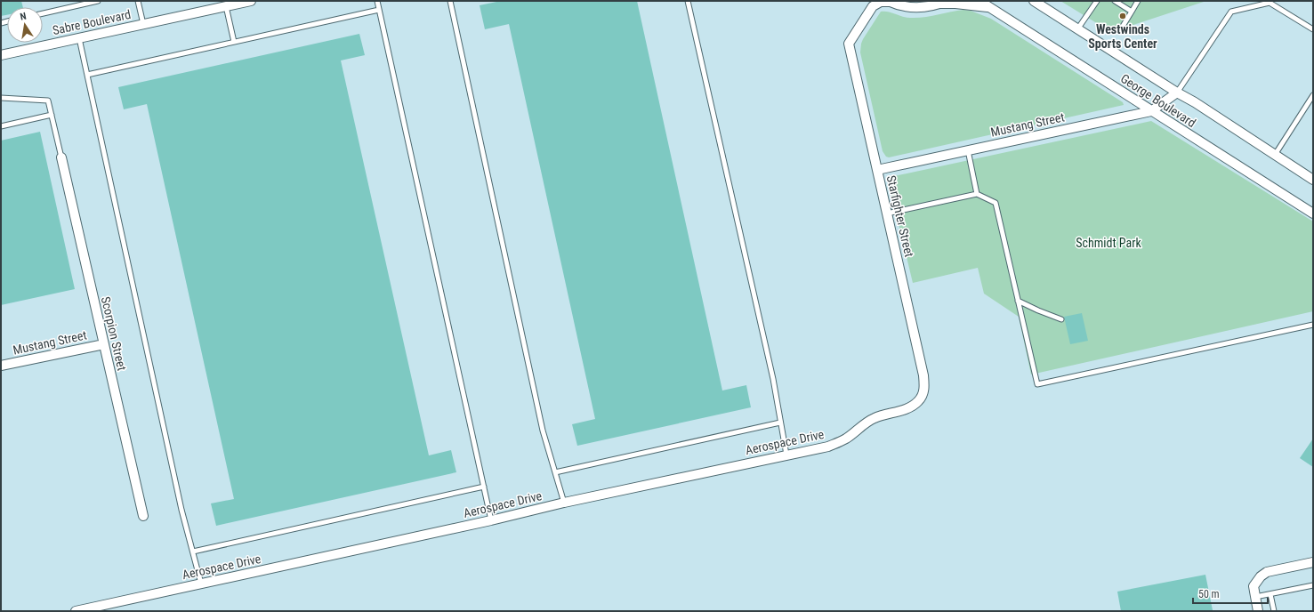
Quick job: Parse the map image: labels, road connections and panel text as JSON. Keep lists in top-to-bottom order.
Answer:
{
  "streets": {
    "street": [
      "Sabre Boulevard",
      "George Boulevard",
      "Mustang Street",
      "Starfighter Street",
      "Scorpion Street",
      "Aerospace Drive"
    ]
  },
  "crossings": [
    ["George Boulevard", "Mustang Street"],
    ["George Boulevard", "Starfighter Street"],
    ["Mustang Street", "Starfighter Street"],
    ["Mustang Street", "Scorpion Street"],
    ["Starfighter Street", "Aerospace Drive"]
  ],
  "parks": ["Schmidt Park"],
  "places": ["Westwinds Sports Center"],
  "scale_bar": "50 m",
  "north": "top"
}
